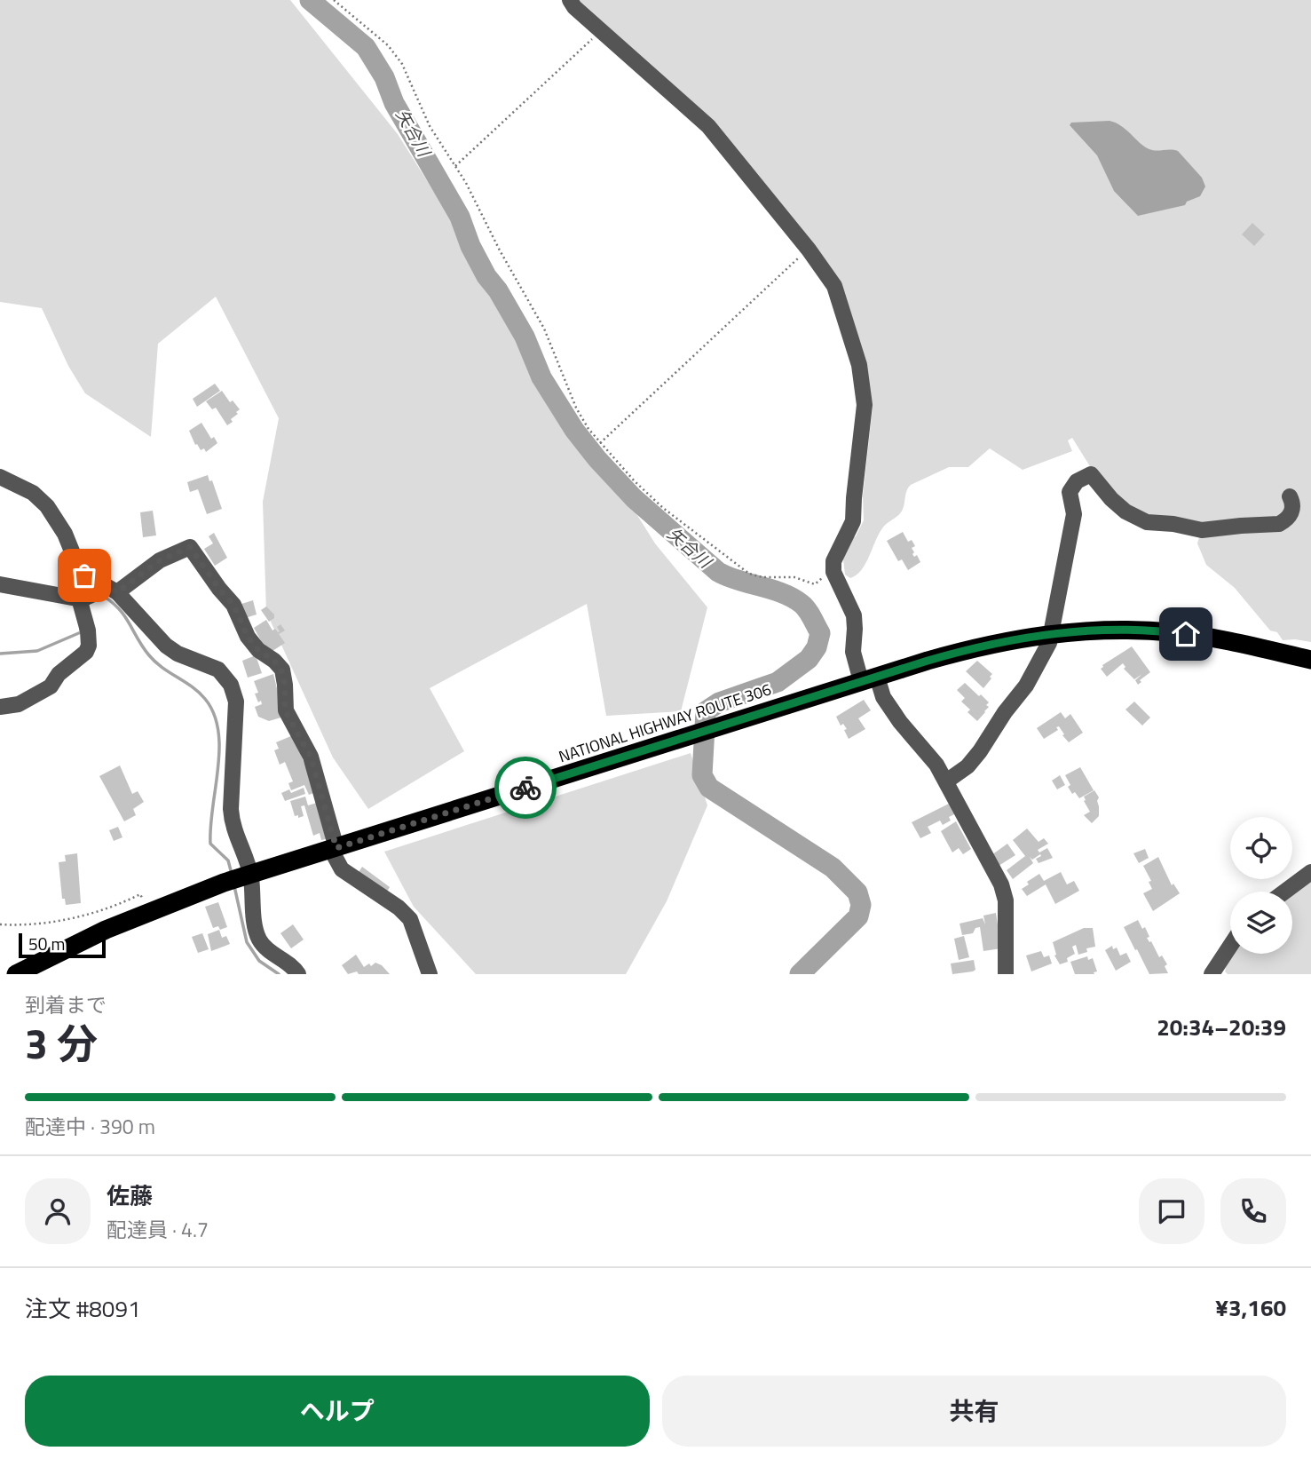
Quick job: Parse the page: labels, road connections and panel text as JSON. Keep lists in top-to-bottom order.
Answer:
{
  "streets": {
    "highway": ["NATIONAL HIGHWAY ROUTE 306"]
  },
  "water": ["矢合川"],
  "scale_bar": "50 m",
  "page": {
    "scale": "50 m",
    "heading": ["3 分", "到着まで", "20:34–20:39"],
    "panel": [
      "佐藤",
      "配達員 · 4.7",
      "注文 #8091",
      "¥3,160"
    ],
    "bar": "配達中 · 390 m",
    "buttons": ["ヘルプ", "共有"]
  }
}
